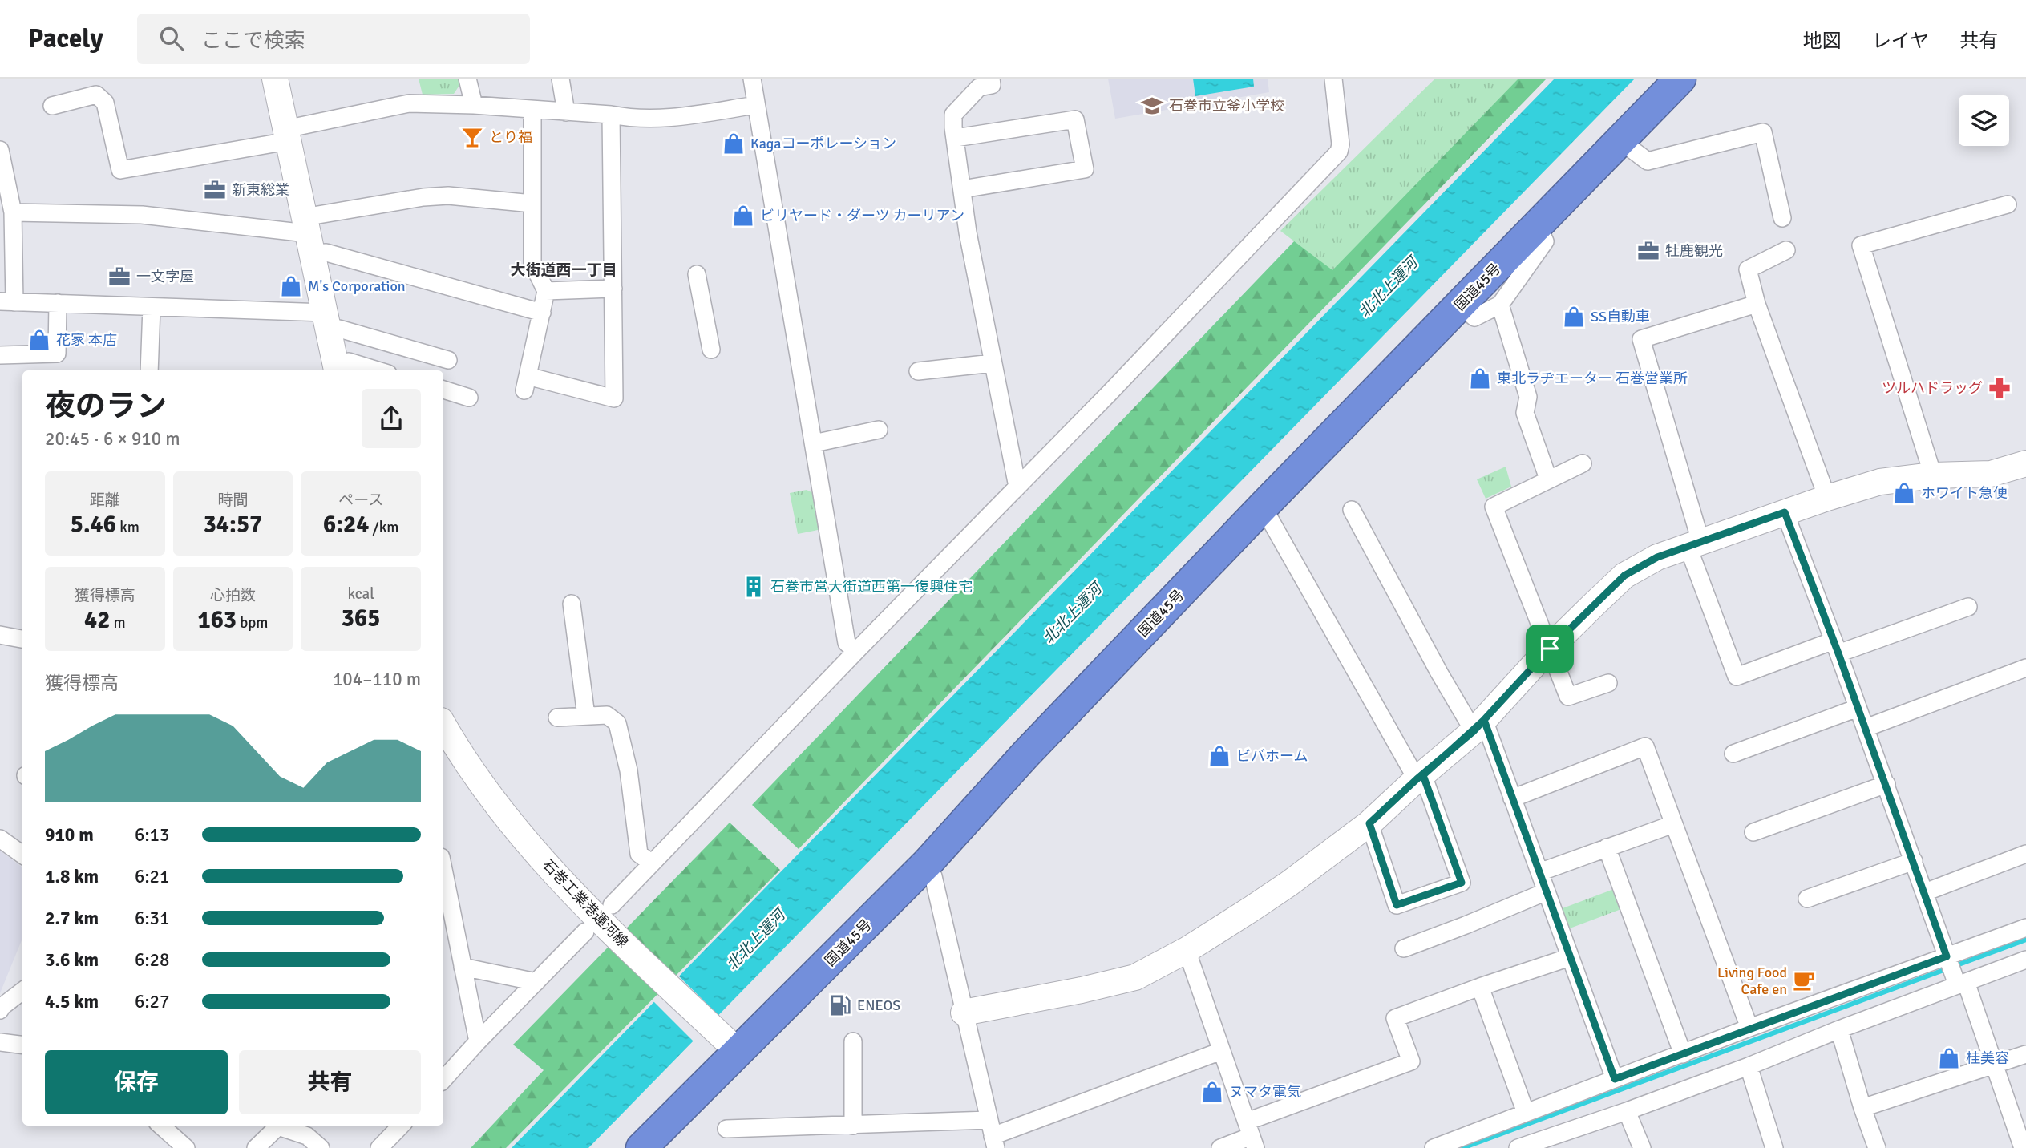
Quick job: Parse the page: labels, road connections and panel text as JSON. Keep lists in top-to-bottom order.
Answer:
{
  "streets": {
    "highway": ["国道45号"],
    "street": ["石巻工業港運河線"]
  },
  "crossings": [
    ["国道45号", "石巻工業港運河線"]
  ],
  "districts": ["大街道西一丁目"],
  "water": ["北北上運河"],
  "places": {
    "school or university": ["石巻市立釜小学校"],
    "bar": ["とり福"],
    "shop": [
      "Kagaコーポレーション",
      "ビリヤード・ダーツ カーリアン",
      "M's Corporation",
      "SS自動車",
      "花家 本店",
      "東北ラヂエーター 石巻営業所",
      "ホワイト急便",
      "ビバホーム",
      "桂美容",
      "ヌマタ電気"
    ],
    "office": ["新東総業", "牡鹿観光", "一文字屋"],
    "pharmacy": ["ツルハドラッグ"],
    "building": ["石巻市営大街道西第一復興住宅"],
    "cafe": ["Living Food Cafe en"],
    "fuel station": ["ENEOS"]
  },
  "page": {
    "header": "Pacely",
    "search": "ここで検索",
    "nav": ["地図", "レイヤ", "共有"],
    "heading": ["夜のラン", "20:45 · 6 × 910 m"],
    "stats": [
      ["距離", "5.46 km"],
      ["時間", "34:57"],
      ["ペース", "6:24 /km"],
      ["獲得標高", "42 m"],
      ["心拍数", "163 bpm"],
      ["kcal", "365"]
    ],
    "chart": ["獲得標高", "104–110 m"],
    "list": [
      {
        "name": "910 m",
        "note": "6:13"
      },
      {
        "name": "1.8 km",
        "note": "6:21"
      },
      {
        "name": "2.7 km",
        "note": "6:31"
      },
      {
        "name": "3.6 km",
        "note": "6:28"
      },
      {
        "name": "4.5 km",
        "note": "6:27"
      }
    ],
    "buttons": ["保存", "共有"]
  }
}
